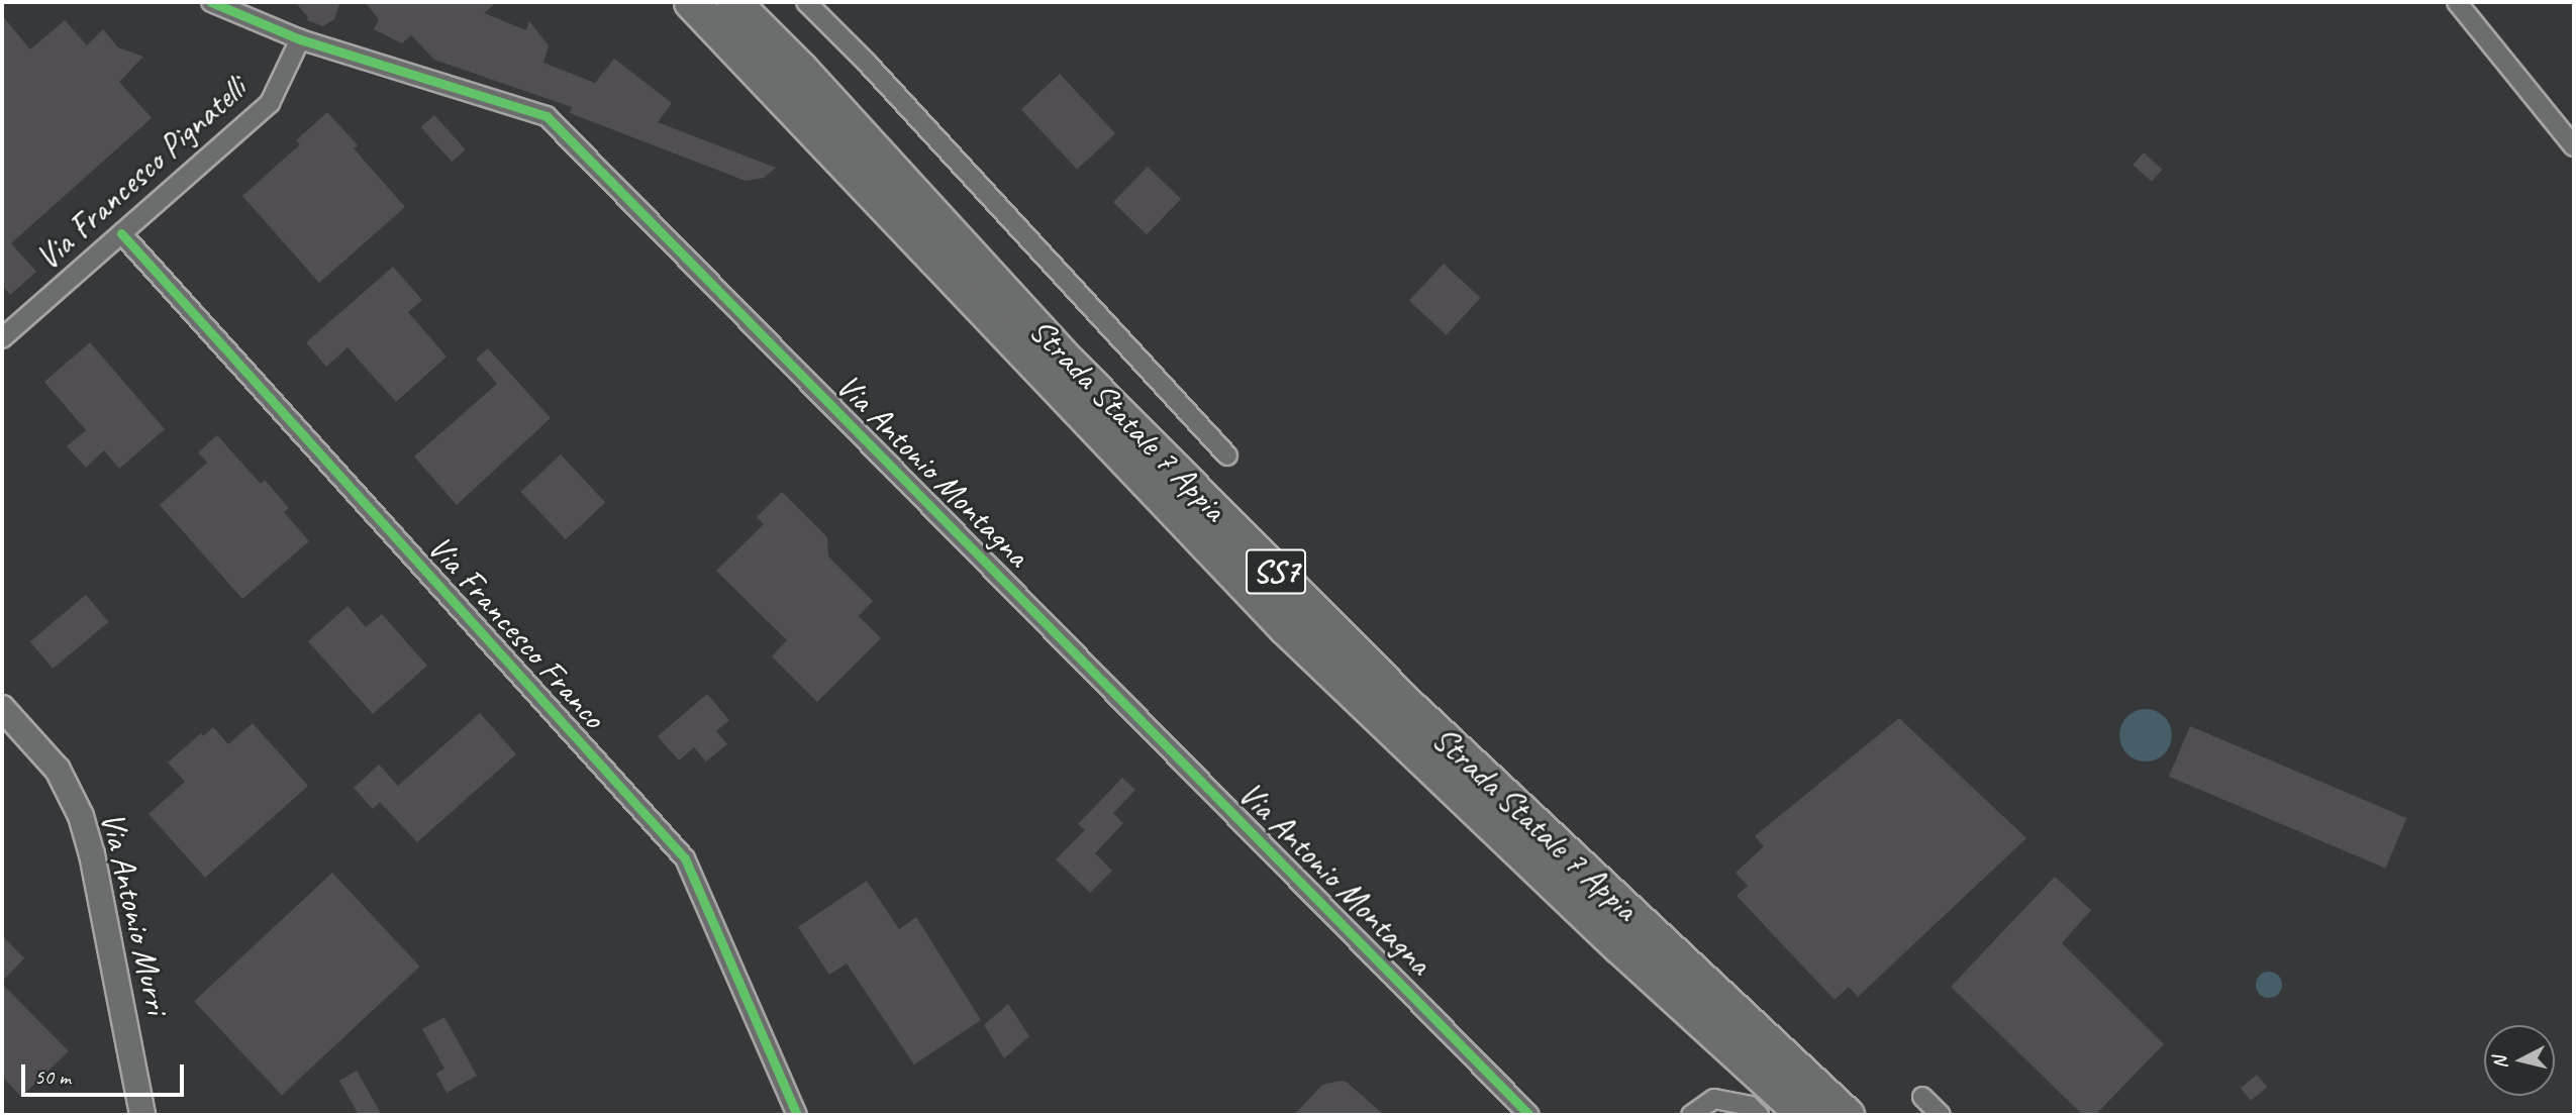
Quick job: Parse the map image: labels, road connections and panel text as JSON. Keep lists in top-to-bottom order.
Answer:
{
  "streets": {
    "highway": ["Strada Statale 7 Appia", "SS7"],
    "street": [
      "Via Francesco Pignatelli",
      "Via Antonio Montagna",
      "Via Francesco Franco",
      "Via Antonio Murri"
    ]
  },
  "crossings": [
    ["Via Francesco Pignatelli", "Via Antonio Montagna"],
    ["Via Francesco Pignatelli", "Via Francesco Franco"]
  ],
  "scale_bar": "50 m",
  "north": "left"
}
